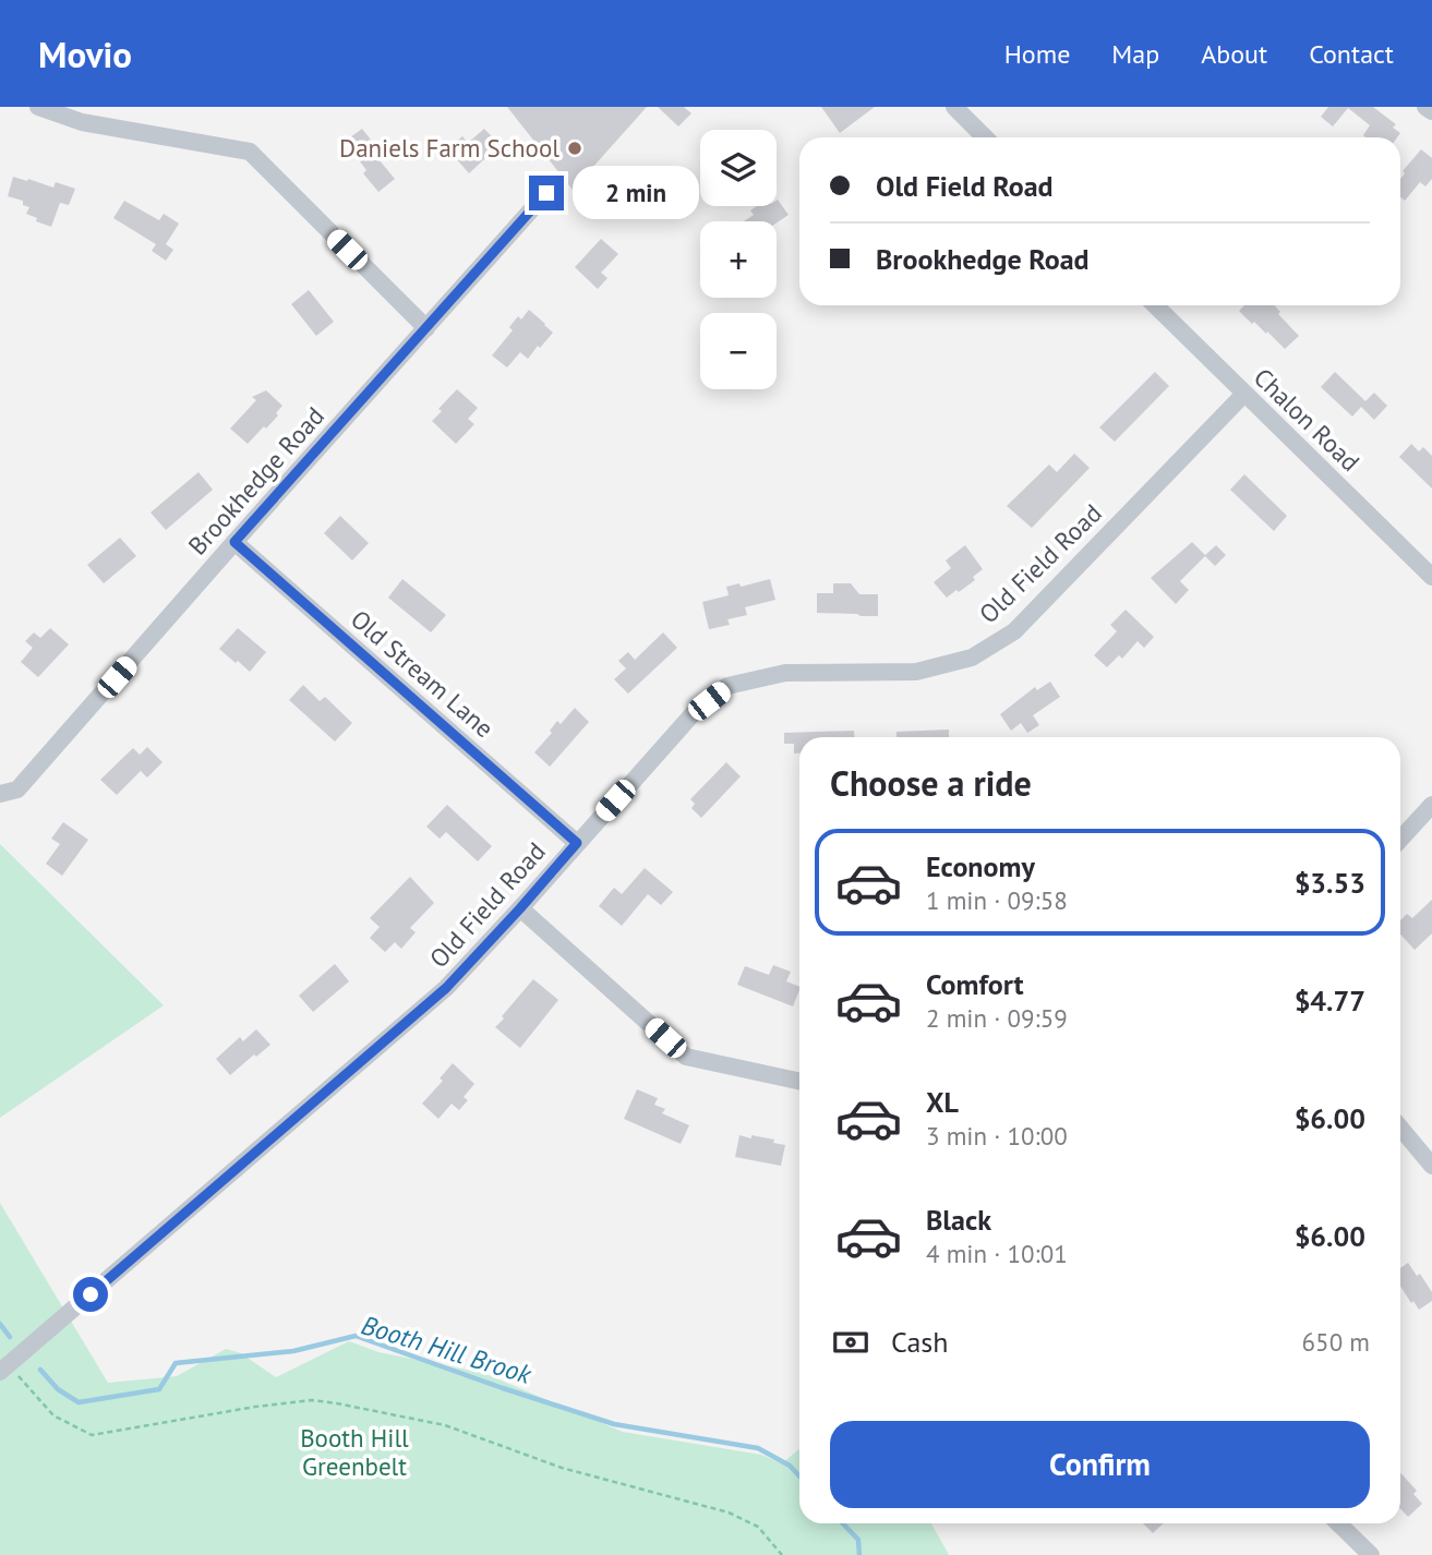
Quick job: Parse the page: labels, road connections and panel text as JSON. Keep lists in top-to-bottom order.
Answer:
{
  "streets": {
    "street": [
      "Chalon Road",
      "Brookhedge Road",
      "Old Field Road",
      "Old Stream Lane"
    ]
  },
  "crossings": [
    ["Chalon Road", "Old Field Road"],
    ["Brookhedge Road", "Old Stream Lane"],
    ["Old Field Road", "Old Stream Lane"]
  ],
  "water": ["Booth Hill Brook"],
  "parks": ["Booth Hill Greenbelt"],
  "places": ["Daniels Farm School"],
  "page": {
    "header": "Movio",
    "nav": [
      "Home",
      "Map",
      "About",
      "Contact"
    ],
    "map_buttons": ["+", "−"],
    "banner": ["Old Field Road", "Brookhedge Road"],
    "bubble": "2 min",
    "heading": "Choose a ride",
    "list": [
      {
        "name": "Economy",
        "note": "1 min · 09:58",
        "value": "$3.53"
      },
      {
        "name": "Comfort",
        "note": "2 min · 09:59",
        "value": "$4.77"
      },
      {
        "name": "XL",
        "note": "3 min · 10:00",
        "value": "$6.00"
      },
      {
        "name": "Black",
        "note": "4 min · 10:01",
        "value": "$6.00"
      }
    ],
    "pay": ["Cash", "650 m"],
    "buttons": "Confirm"
  }
}
